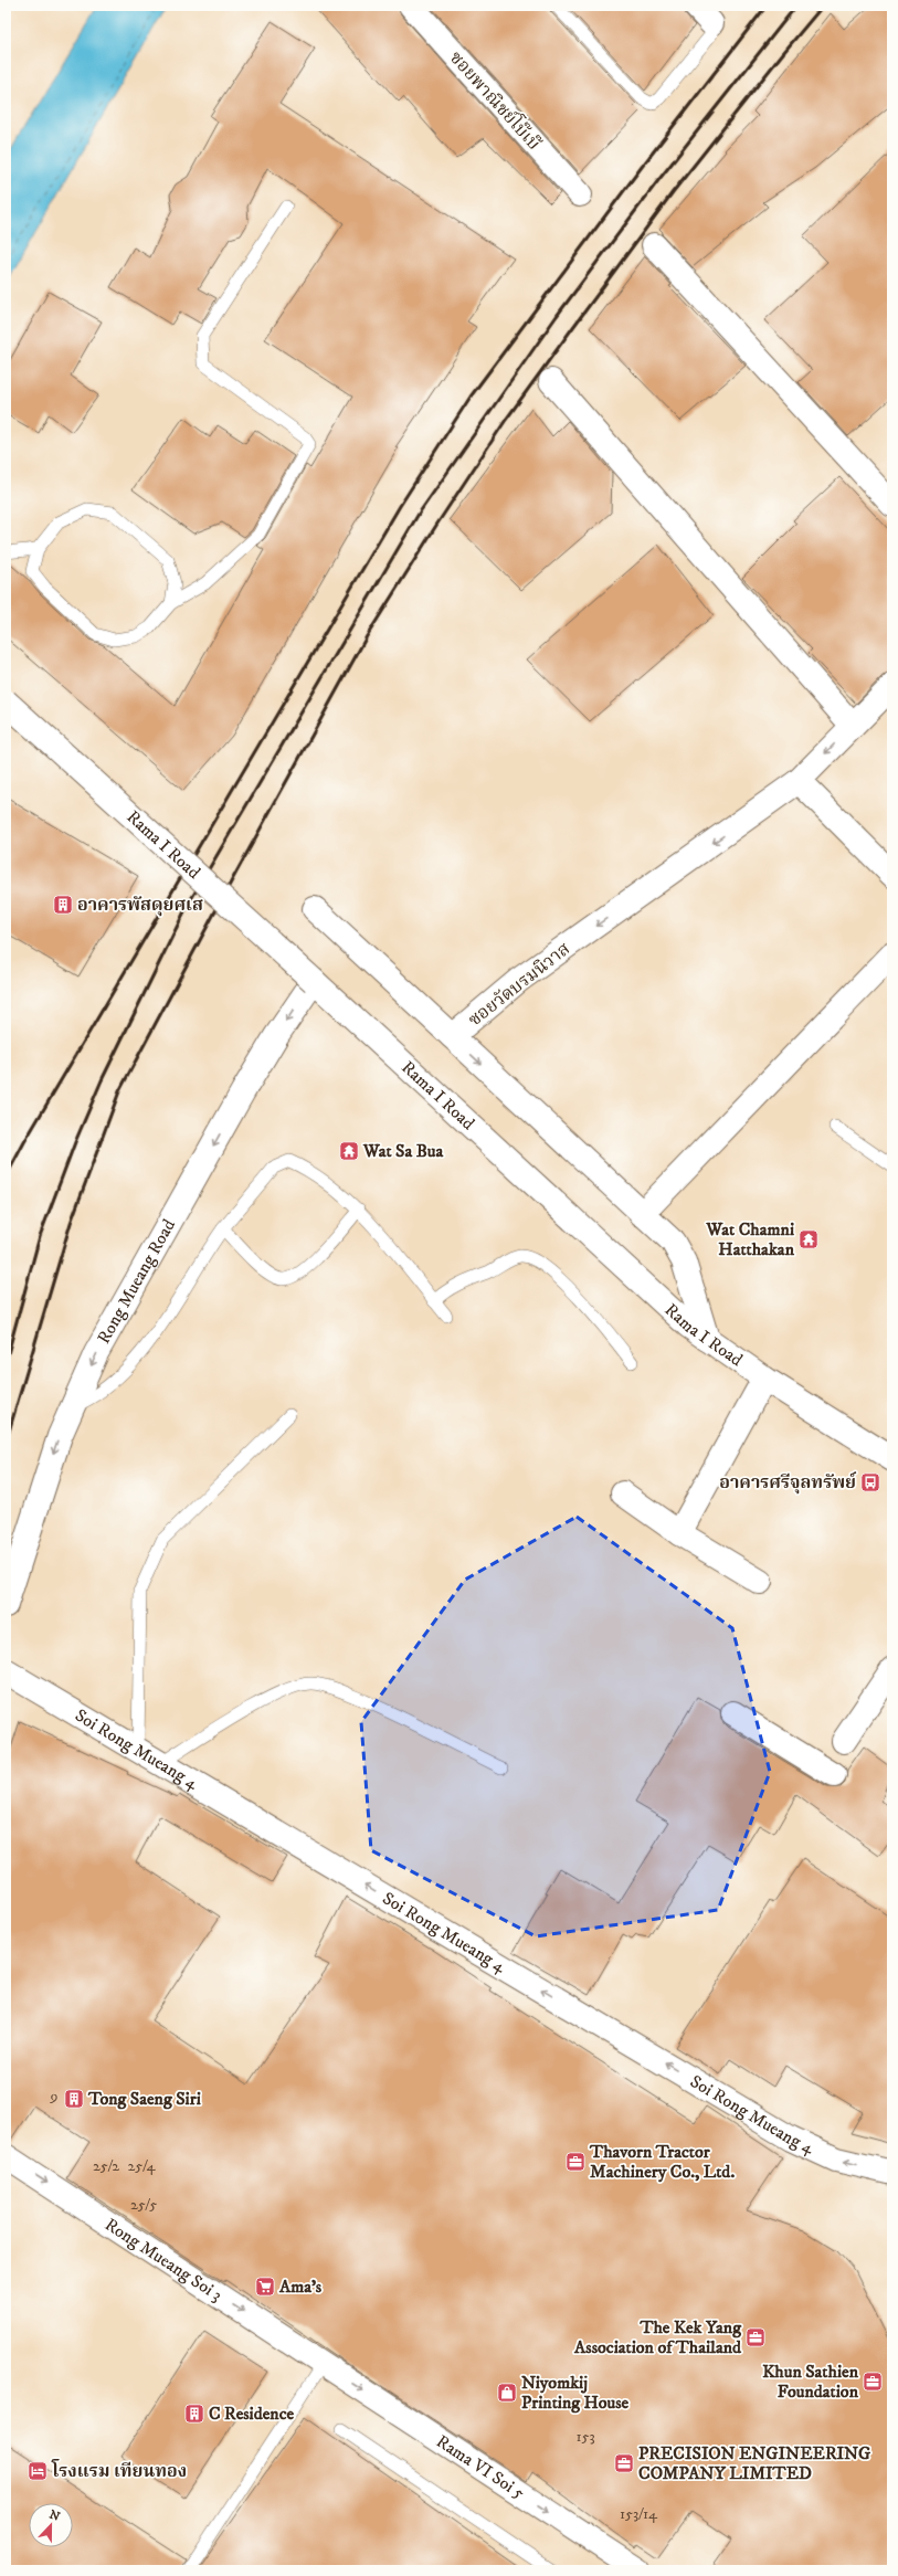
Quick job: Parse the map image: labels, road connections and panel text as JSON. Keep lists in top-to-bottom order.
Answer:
{
  "streets": {
    "street": [
      "ซอยพาณิชย์โบ๊เบ๊",
      "Rama I Road",
      "ซอยวัดบรมนิวาส",
      "Rong Mueang Road",
      "Soi Rong Mueang 4",
      "Rong Mueang Soi 3",
      "Rama VI Soi 5"
    ]
  },
  "crossings": [
    ["Rama I Road", "ซอยวัดบรมนิวาส"],
    ["Rama I Road", "Rong Mueang Road"],
    ["Rong Mueang Soi 3", "Rama VI Soi 5"]
  ],
  "one_way": [
    "Rong Mueang Road",
    "Soi Rong Mueang 4",
    "Rong Mueang Soi 3",
    "Rama VI Soi 5"
  ],
  "places": {
    "building": ["อาคารพัสดุยศเส", "Tong Saeng Siri", "C Residence"],
    "temple": ["Wat Sa Bua", "Wat Chamni Hatthakan"],
    "bus stop": ["อาคารศรีจุลทรัพย์"],
    "office": [
      "Thavorn Tractor Machinery Co., Ltd.",
      "The Kek Yang Association of Thailand",
      "Khun Sathien Foundation",
      "PRECISION ENGINEERING COMPANY LIMITED"
    ],
    "supermarket": ["Ama's"],
    "shop": ["Niyomkij Printing House"],
    "hotel": ["โรงแรม เทียนทอง"]
  },
  "house_numbers": [
    "9",
    "25/2",
    "25/4",
    "25/5",
    "153",
    "153/14"
  ],
  "north": "top"
}
